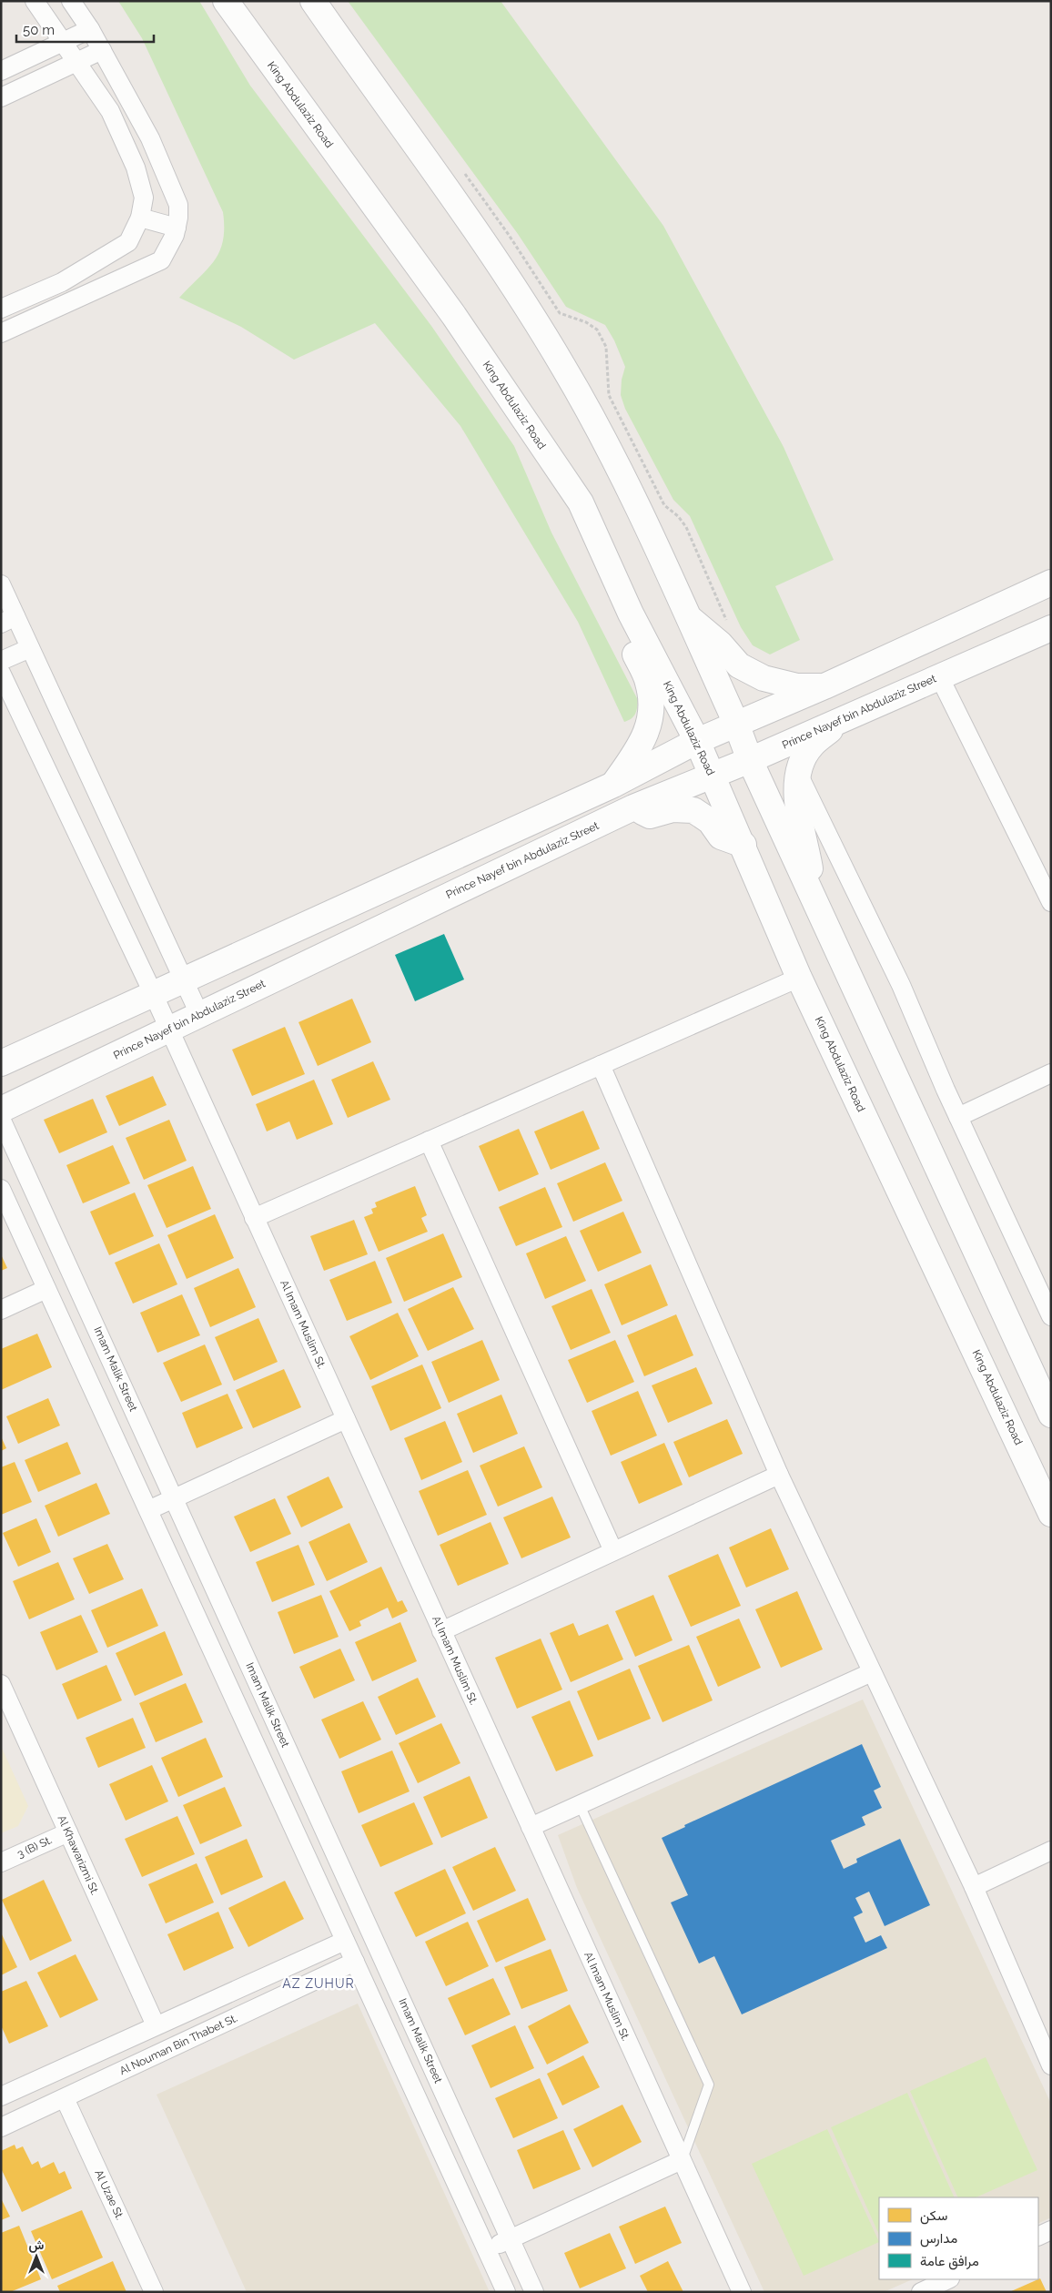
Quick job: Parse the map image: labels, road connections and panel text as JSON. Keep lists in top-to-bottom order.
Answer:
{
  "streets": {
    "main road": ["King Abdulaziz Road", "Prince Nayef bin Abdulaziz Street"],
    "street": [
      "Al Imam Muslim St.",
      "Imam Malik Street",
      "3 (B) St.",
      "Al Khawarizmi St.",
      "Al Nouman Bin Thabet St.",
      "Al Uzae St."
    ]
  },
  "crossings": [
    ["King Abdulaziz Road", "Prince Nayef bin Abdulaziz Street"],
    ["Prince Nayef bin Abdulaziz Street", "Al Imam Muslim St."],
    ["3 (B) St.", "Al Khawarizmi St."],
    ["Al Nouman Bin Thabet St.", "Al Uzae St."]
  ],
  "districts": ["AZ ZUHUR"],
  "legend": ["سكن", "مدارس", "مرافق عامة"],
  "scale_bar": "50 m",
  "north": "top"
}
